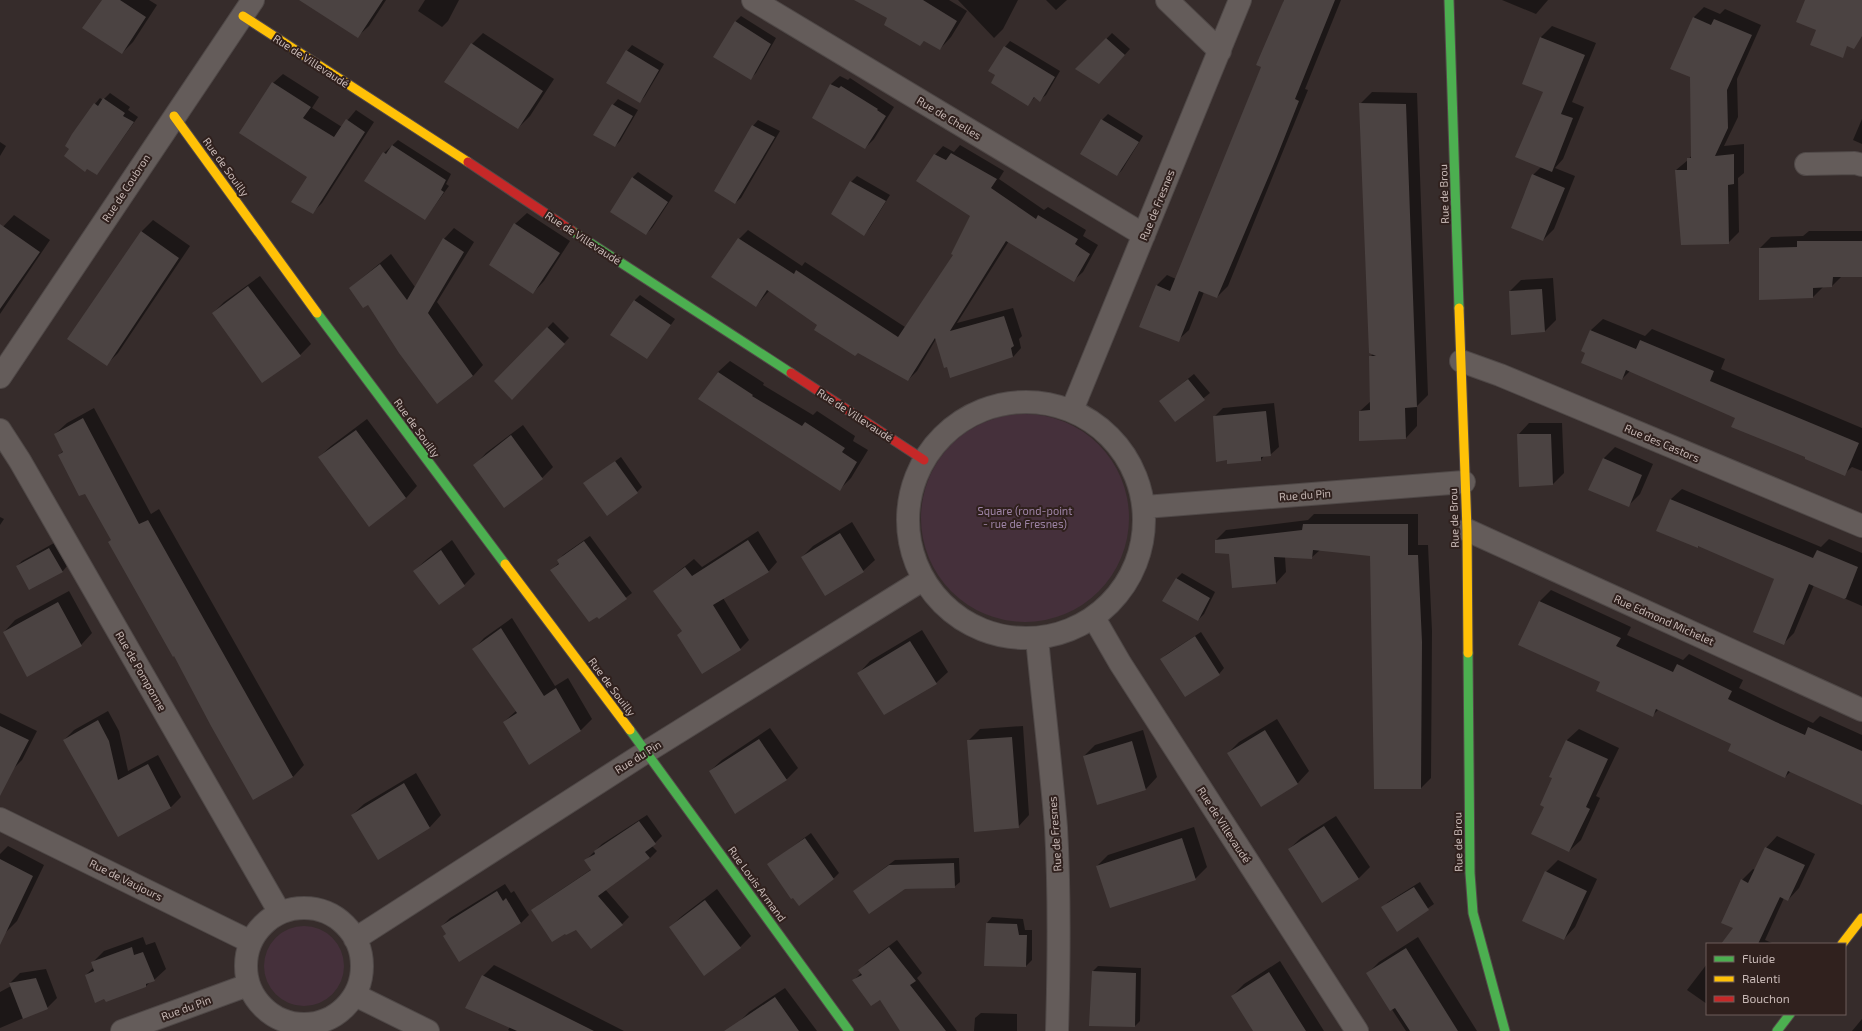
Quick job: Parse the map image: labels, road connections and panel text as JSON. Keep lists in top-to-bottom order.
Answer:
{
  "streets": {
    "street": [
      "Rue de Villevaudé",
      "Rue de Chelles",
      "Rue de Souilly",
      "Rue de Coubron",
      "Rue de Brou",
      "Rue de Fresnes",
      "Rue des Castors",
      "Rue du Pin",
      "Rue Edmond Michelet",
      "Rue de Pomponne",
      "Rue de Vaujours",
      "Rue Louis Armand"
    ]
  },
  "crossings": [
    ["Rue de Villevaudé", "Rue de Coubron"],
    ["Rue de Chelles", "Rue de Fresnes"],
    ["Rue de Souilly", "Rue de Coubron"],
    ["Rue de Souilly", "Rue du Pin"],
    ["Rue de Souilly", "Rue Louis Armand"],
    ["Rue de Brou", "Rue des Castors"],
    ["Rue de Brou", "Rue du Pin"],
    ["Rue de Brou", "Rue Edmond Michelet"],
    ["Rue du Pin", "Rue de Pomponne"],
    ["Rue du Pin", "Rue de Vaujours"],
    ["Rue du Pin", "Rue Louis Armand"],
    ["Rue de Pomponne", "Rue de Vaujours"]
  ],
  "parks": ["Square (rond-point - rue de Fresnes)"],
  "legend": ["Fluide", "Ralenti", "Bouchon"]
}
